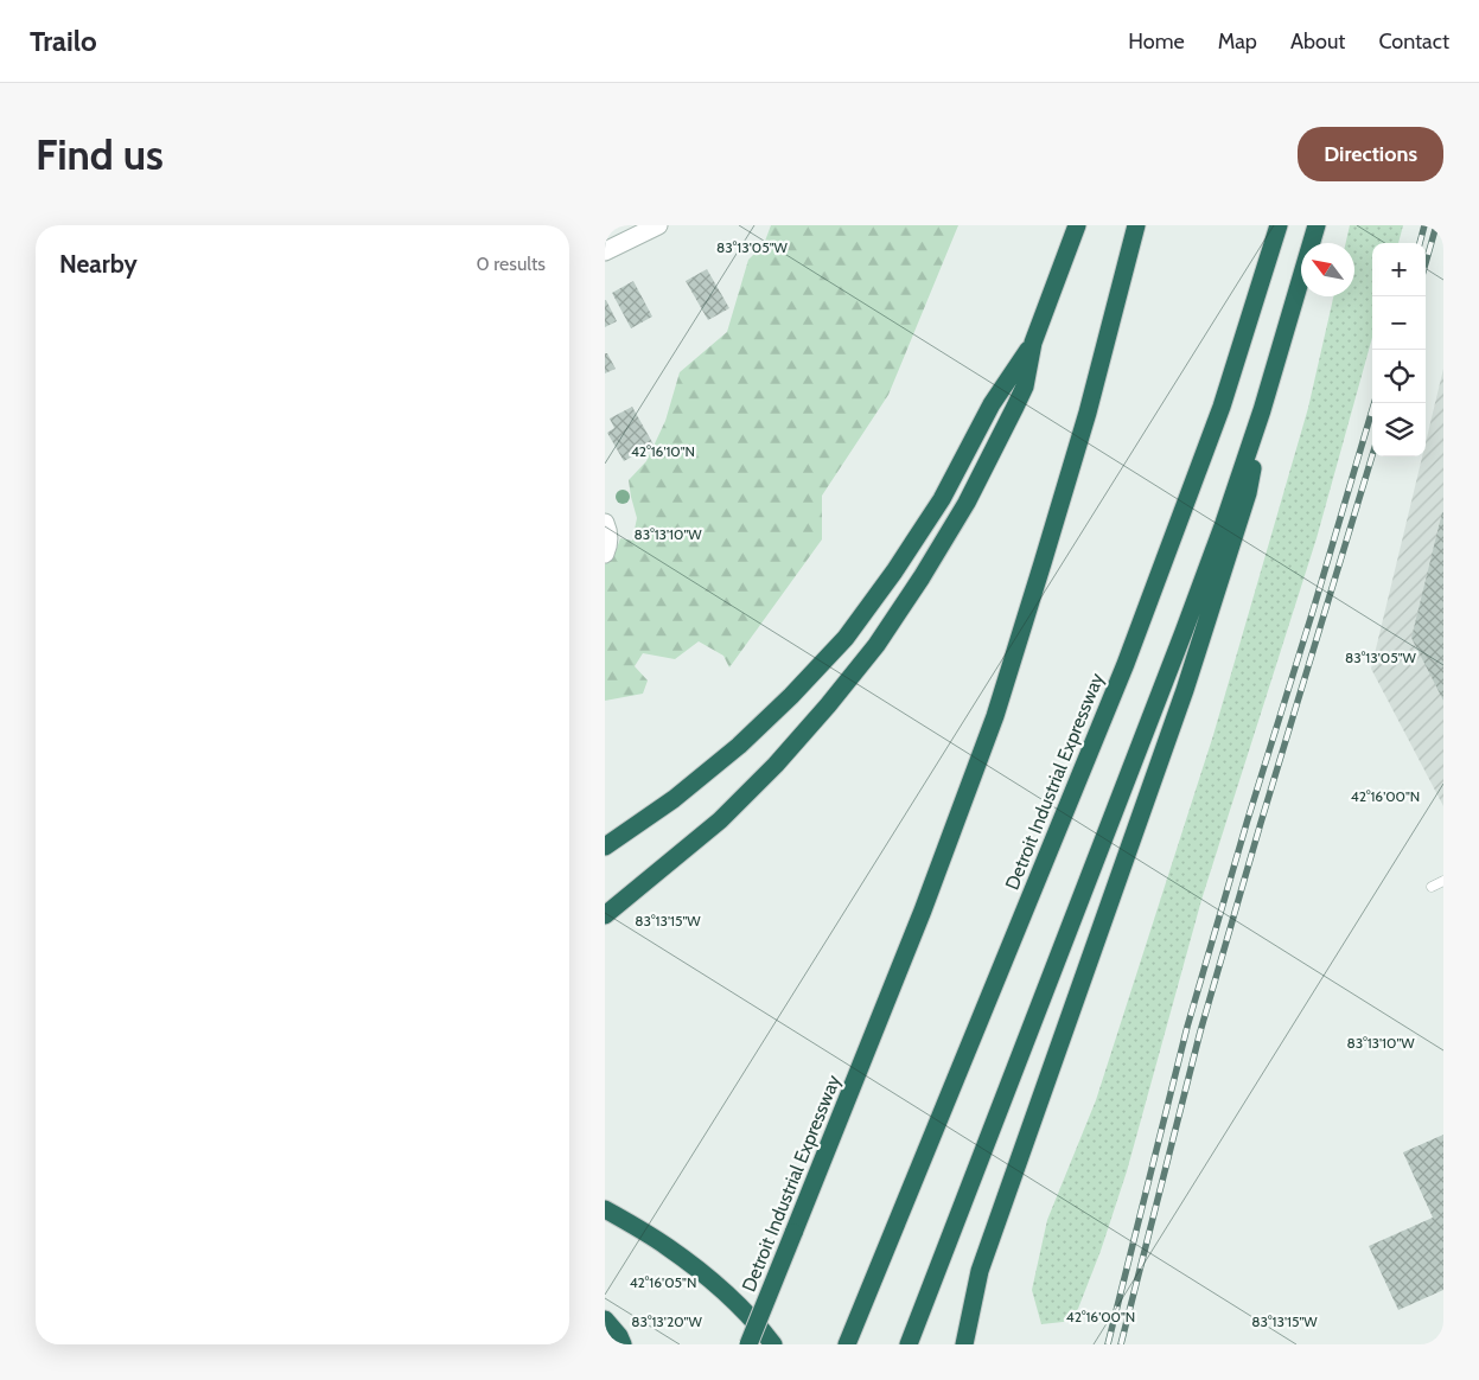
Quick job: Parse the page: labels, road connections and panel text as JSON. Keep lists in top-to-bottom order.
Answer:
{
  "streets": {
    "highway": ["Detroit Industrial Expressway"]
  },
  "north": "top left",
  "page": {
    "header": "Trailo",
    "nav": [
      "Home",
      "Map",
      "About",
      "Contact"
    ],
    "buttons": "Directions",
    "title": "Find us",
    "heading": ["Nearby", "0 results"],
    "map_buttons": ["+", "−"]
  },
  "coordinates": [
    "83°13'05\"W",
    "42°16'10\"N",
    "83°13'10\"W",
    "42°16'00\"N",
    "83°13'15\"W",
    "42°16'05\"N",
    "83°13'20\"W"
  ]
}
